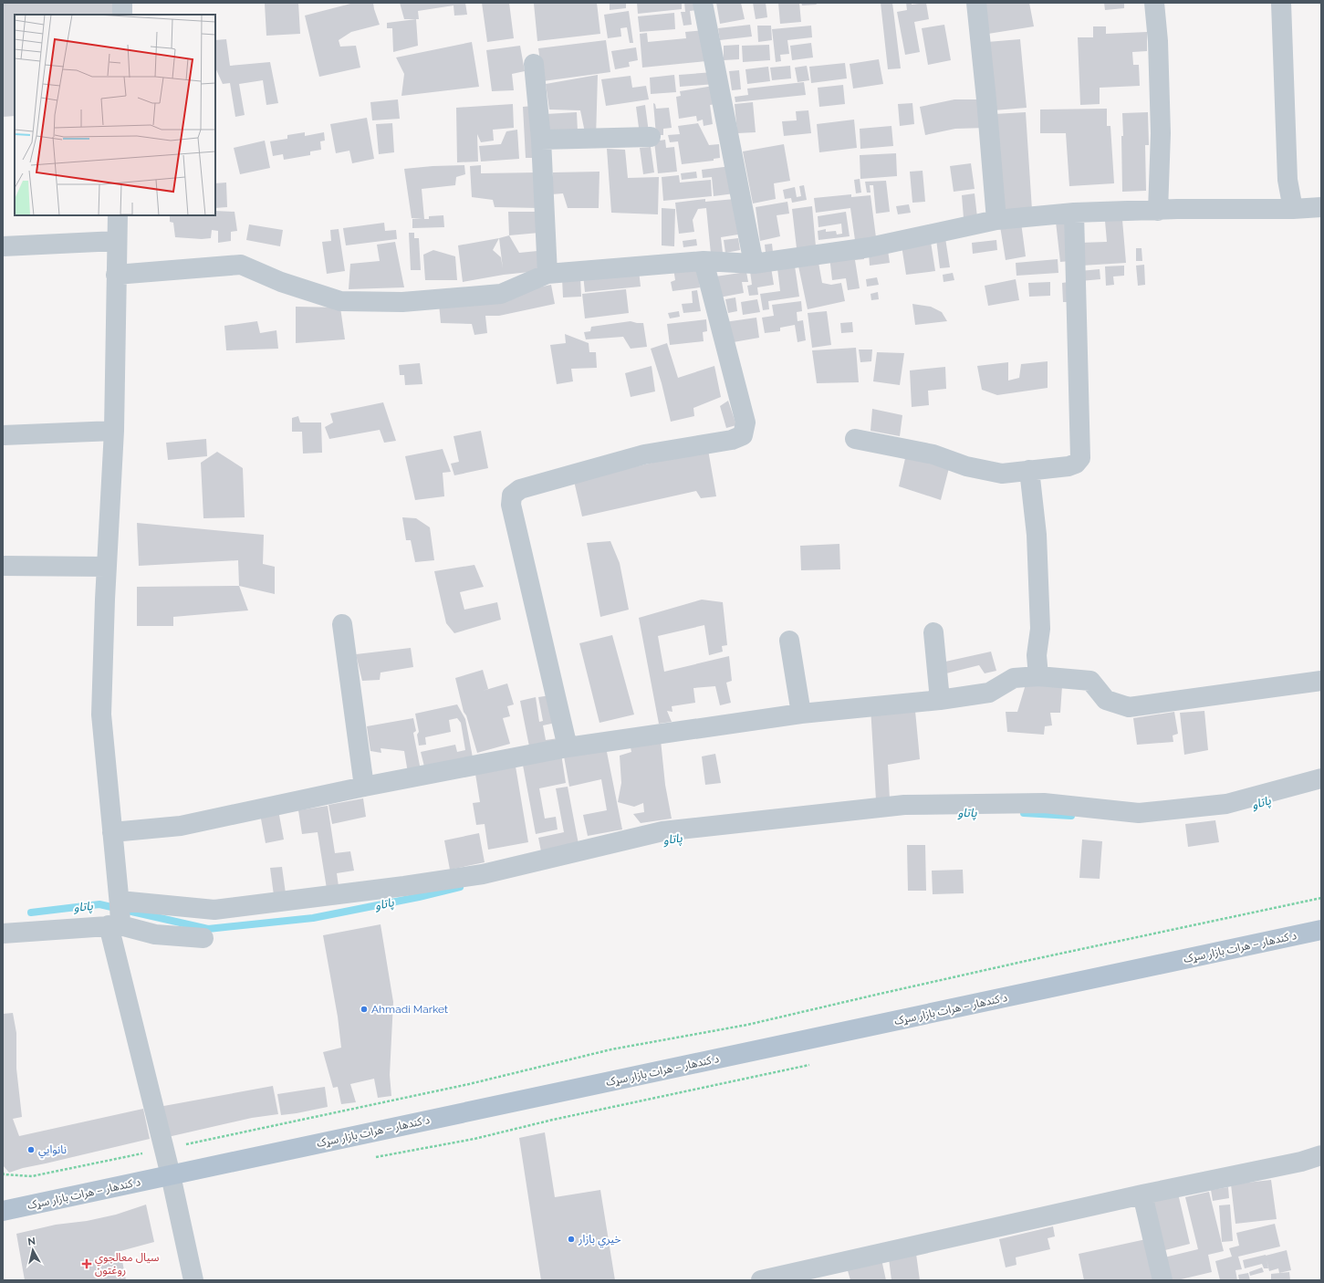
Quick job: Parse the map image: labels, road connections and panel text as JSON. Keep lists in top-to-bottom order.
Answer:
{
  "streets": {
    "main road": ["د کندهار – هرات بازار سړک"]
  },
  "water": ["پاتاو"],
  "places": {
    "other": ["Ahmadi Market", "نانوايي", "خیري بازار"],
    "health": ["سيال معالجوي روغتون"]
  },
  "north": "top"
}
